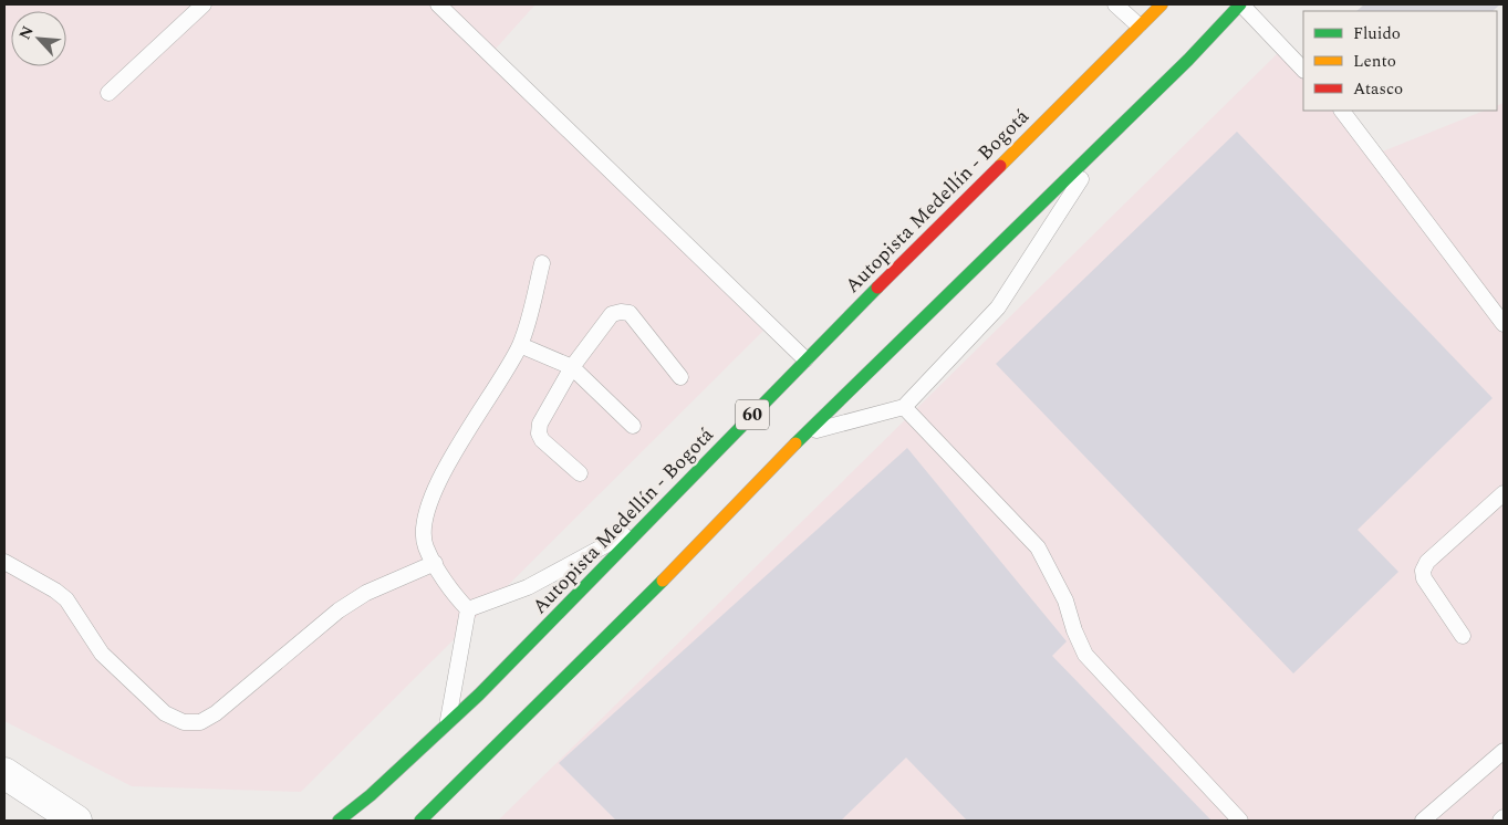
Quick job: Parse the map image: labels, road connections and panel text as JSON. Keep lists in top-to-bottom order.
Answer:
{
  "streets": {
    "highway": ["Autopista Medellín - Bogotá", "60"]
  },
  "legend": ["Fluido", "Lento", "Atasco"],
  "north": "top left"
}
